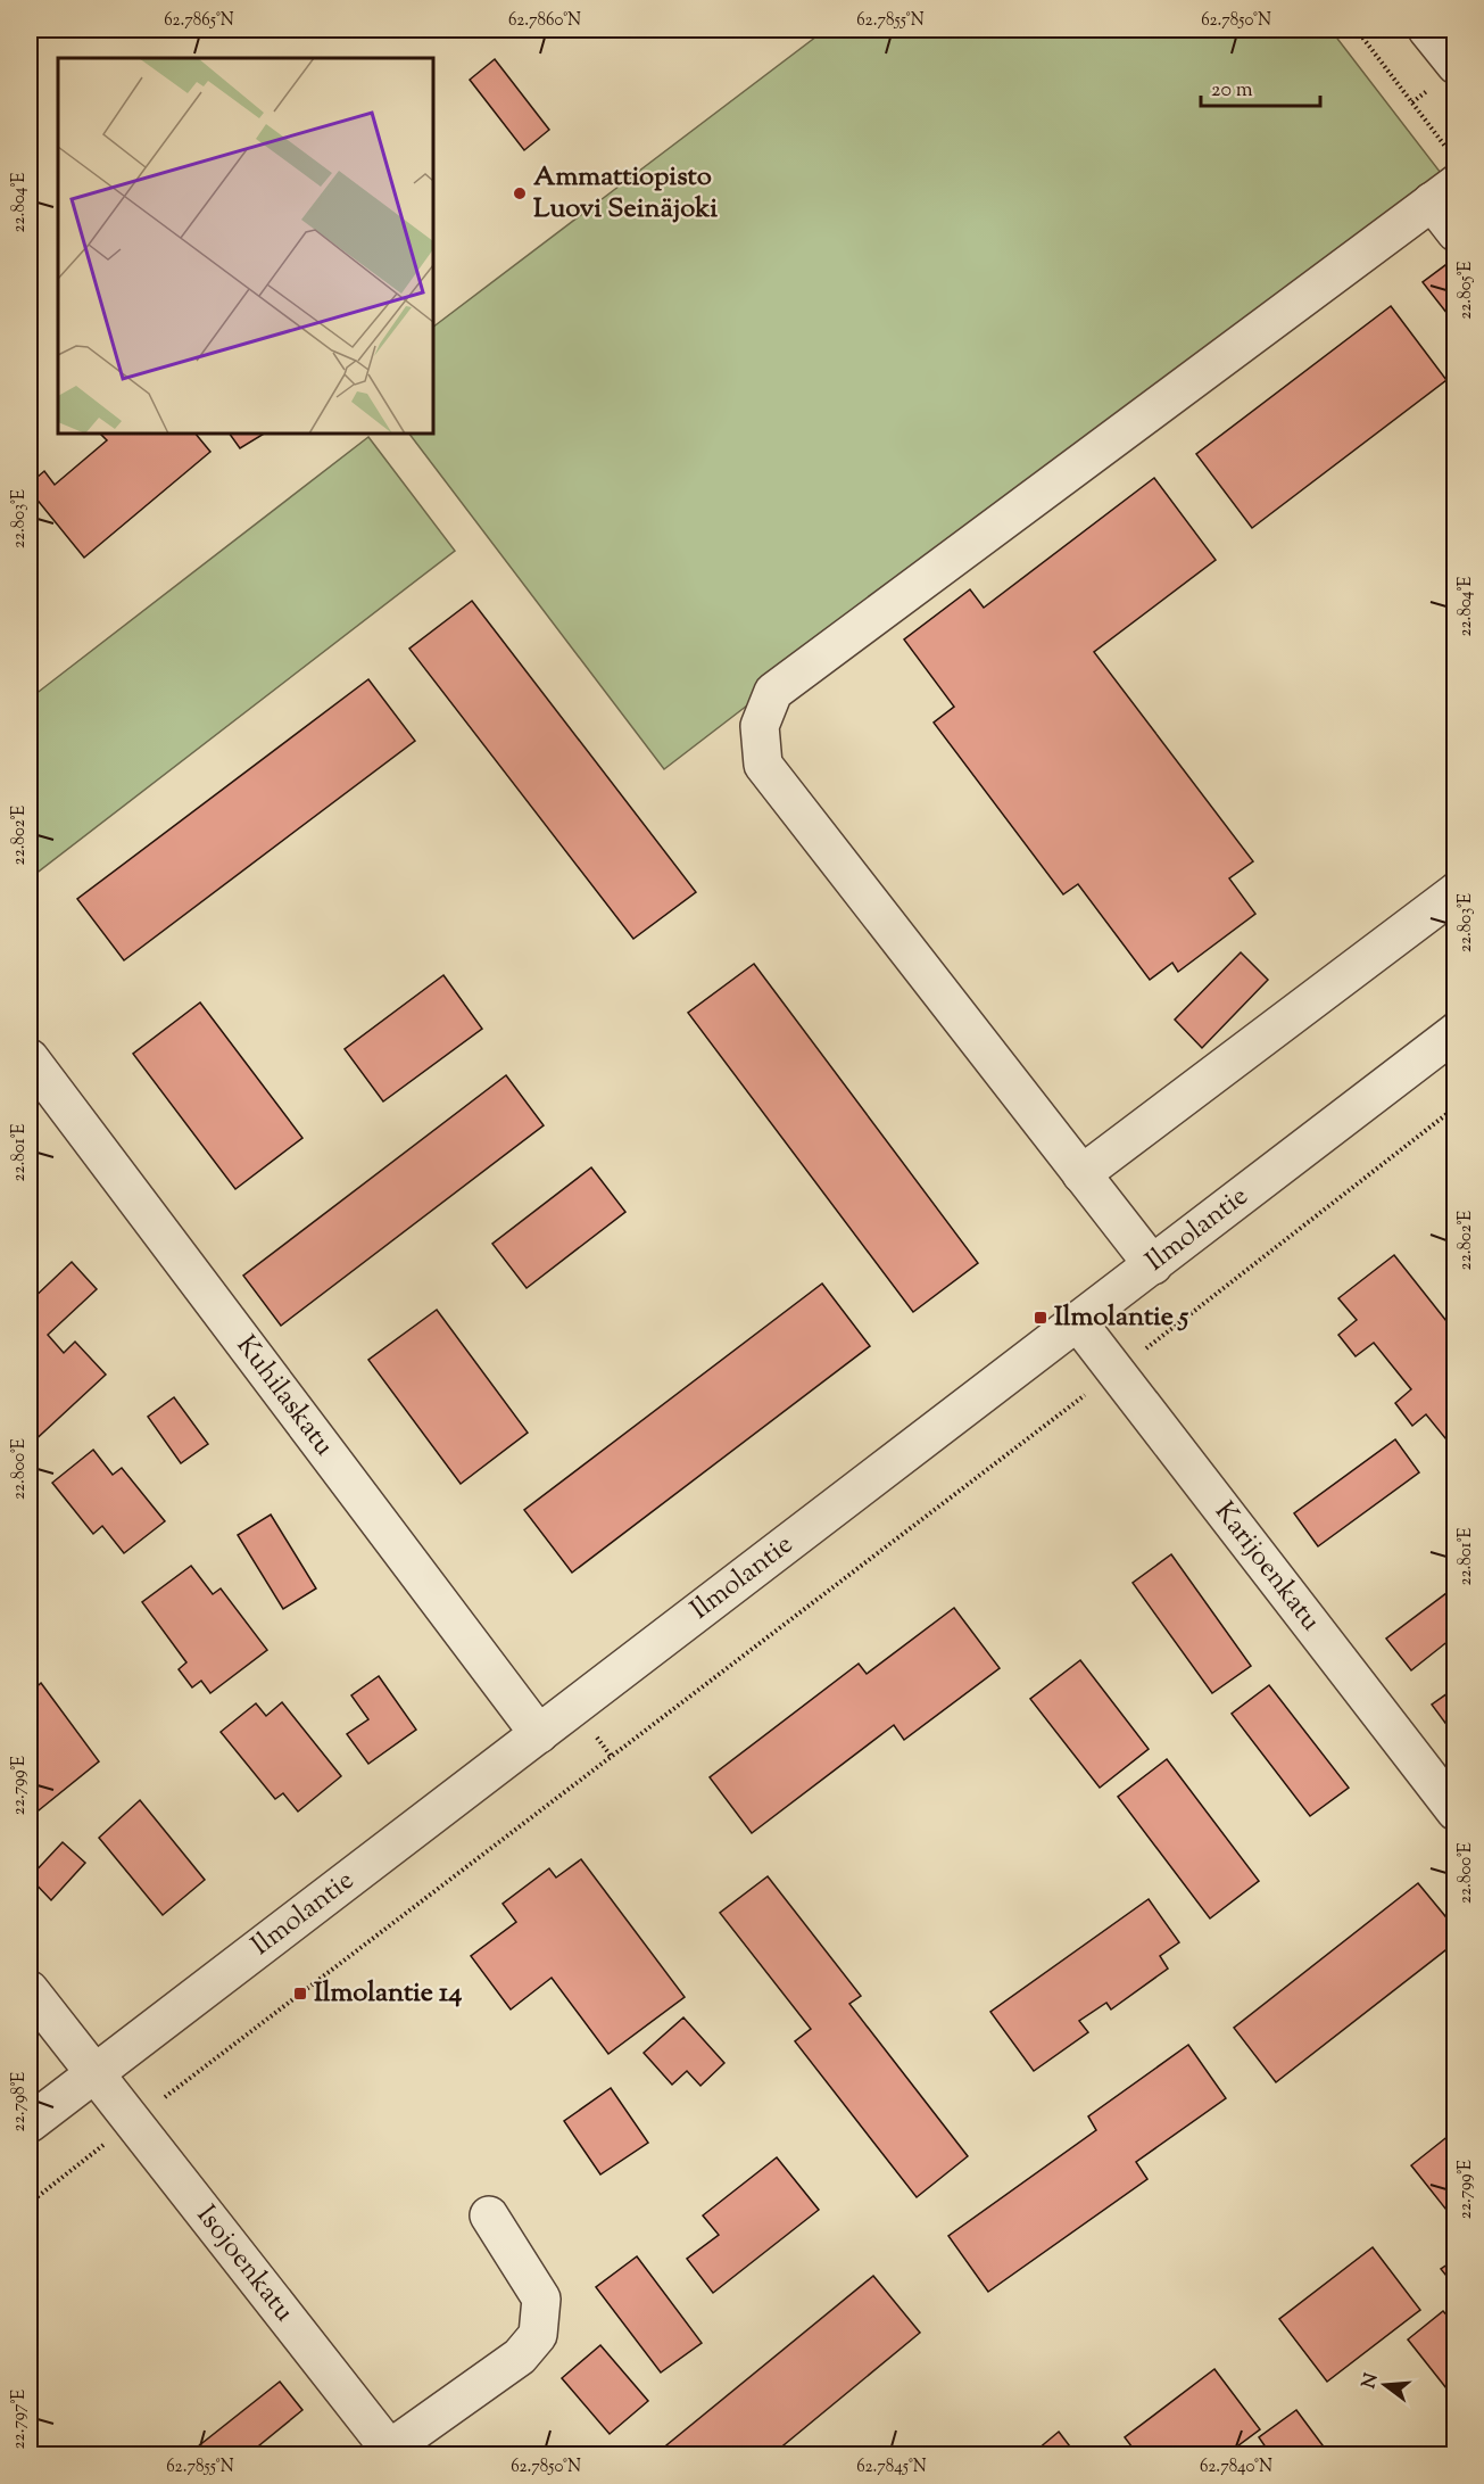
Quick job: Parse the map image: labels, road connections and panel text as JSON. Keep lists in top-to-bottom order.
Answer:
{
  "streets": {
    "street": [
      "Ilmolantie",
      "Kuhilaskatu",
      "Karijoenkatu",
      "Isojoenkatu"
    ]
  },
  "crossings": [
    ["Ilmolantie", "Kuhilaskatu"],
    ["Ilmolantie", "Karijoenkatu"],
    ["Ilmolantie", "Isojoenkatu"]
  ],
  "places": {
    "other": ["Ammattiopisto Luovi Seinäjoki"],
    "transit": ["Ilmolantie 5", "Ilmolantie 14"]
  },
  "scale_bar": "20 m",
  "north": "left",
  "coordinates": [
    "62.7865°N",
    "62.7860°N",
    "62.7855°N",
    "62.7850°N",
    "22.804°E",
    "22.805°E",
    "22.803°E",
    "22.802°E",
    "22.801°E",
    "22.800°E",
    "22.799°E",
    "22.798°E",
    "22.797°E",
    "62.7845°N",
    "62.7840°N"
  ]
}
